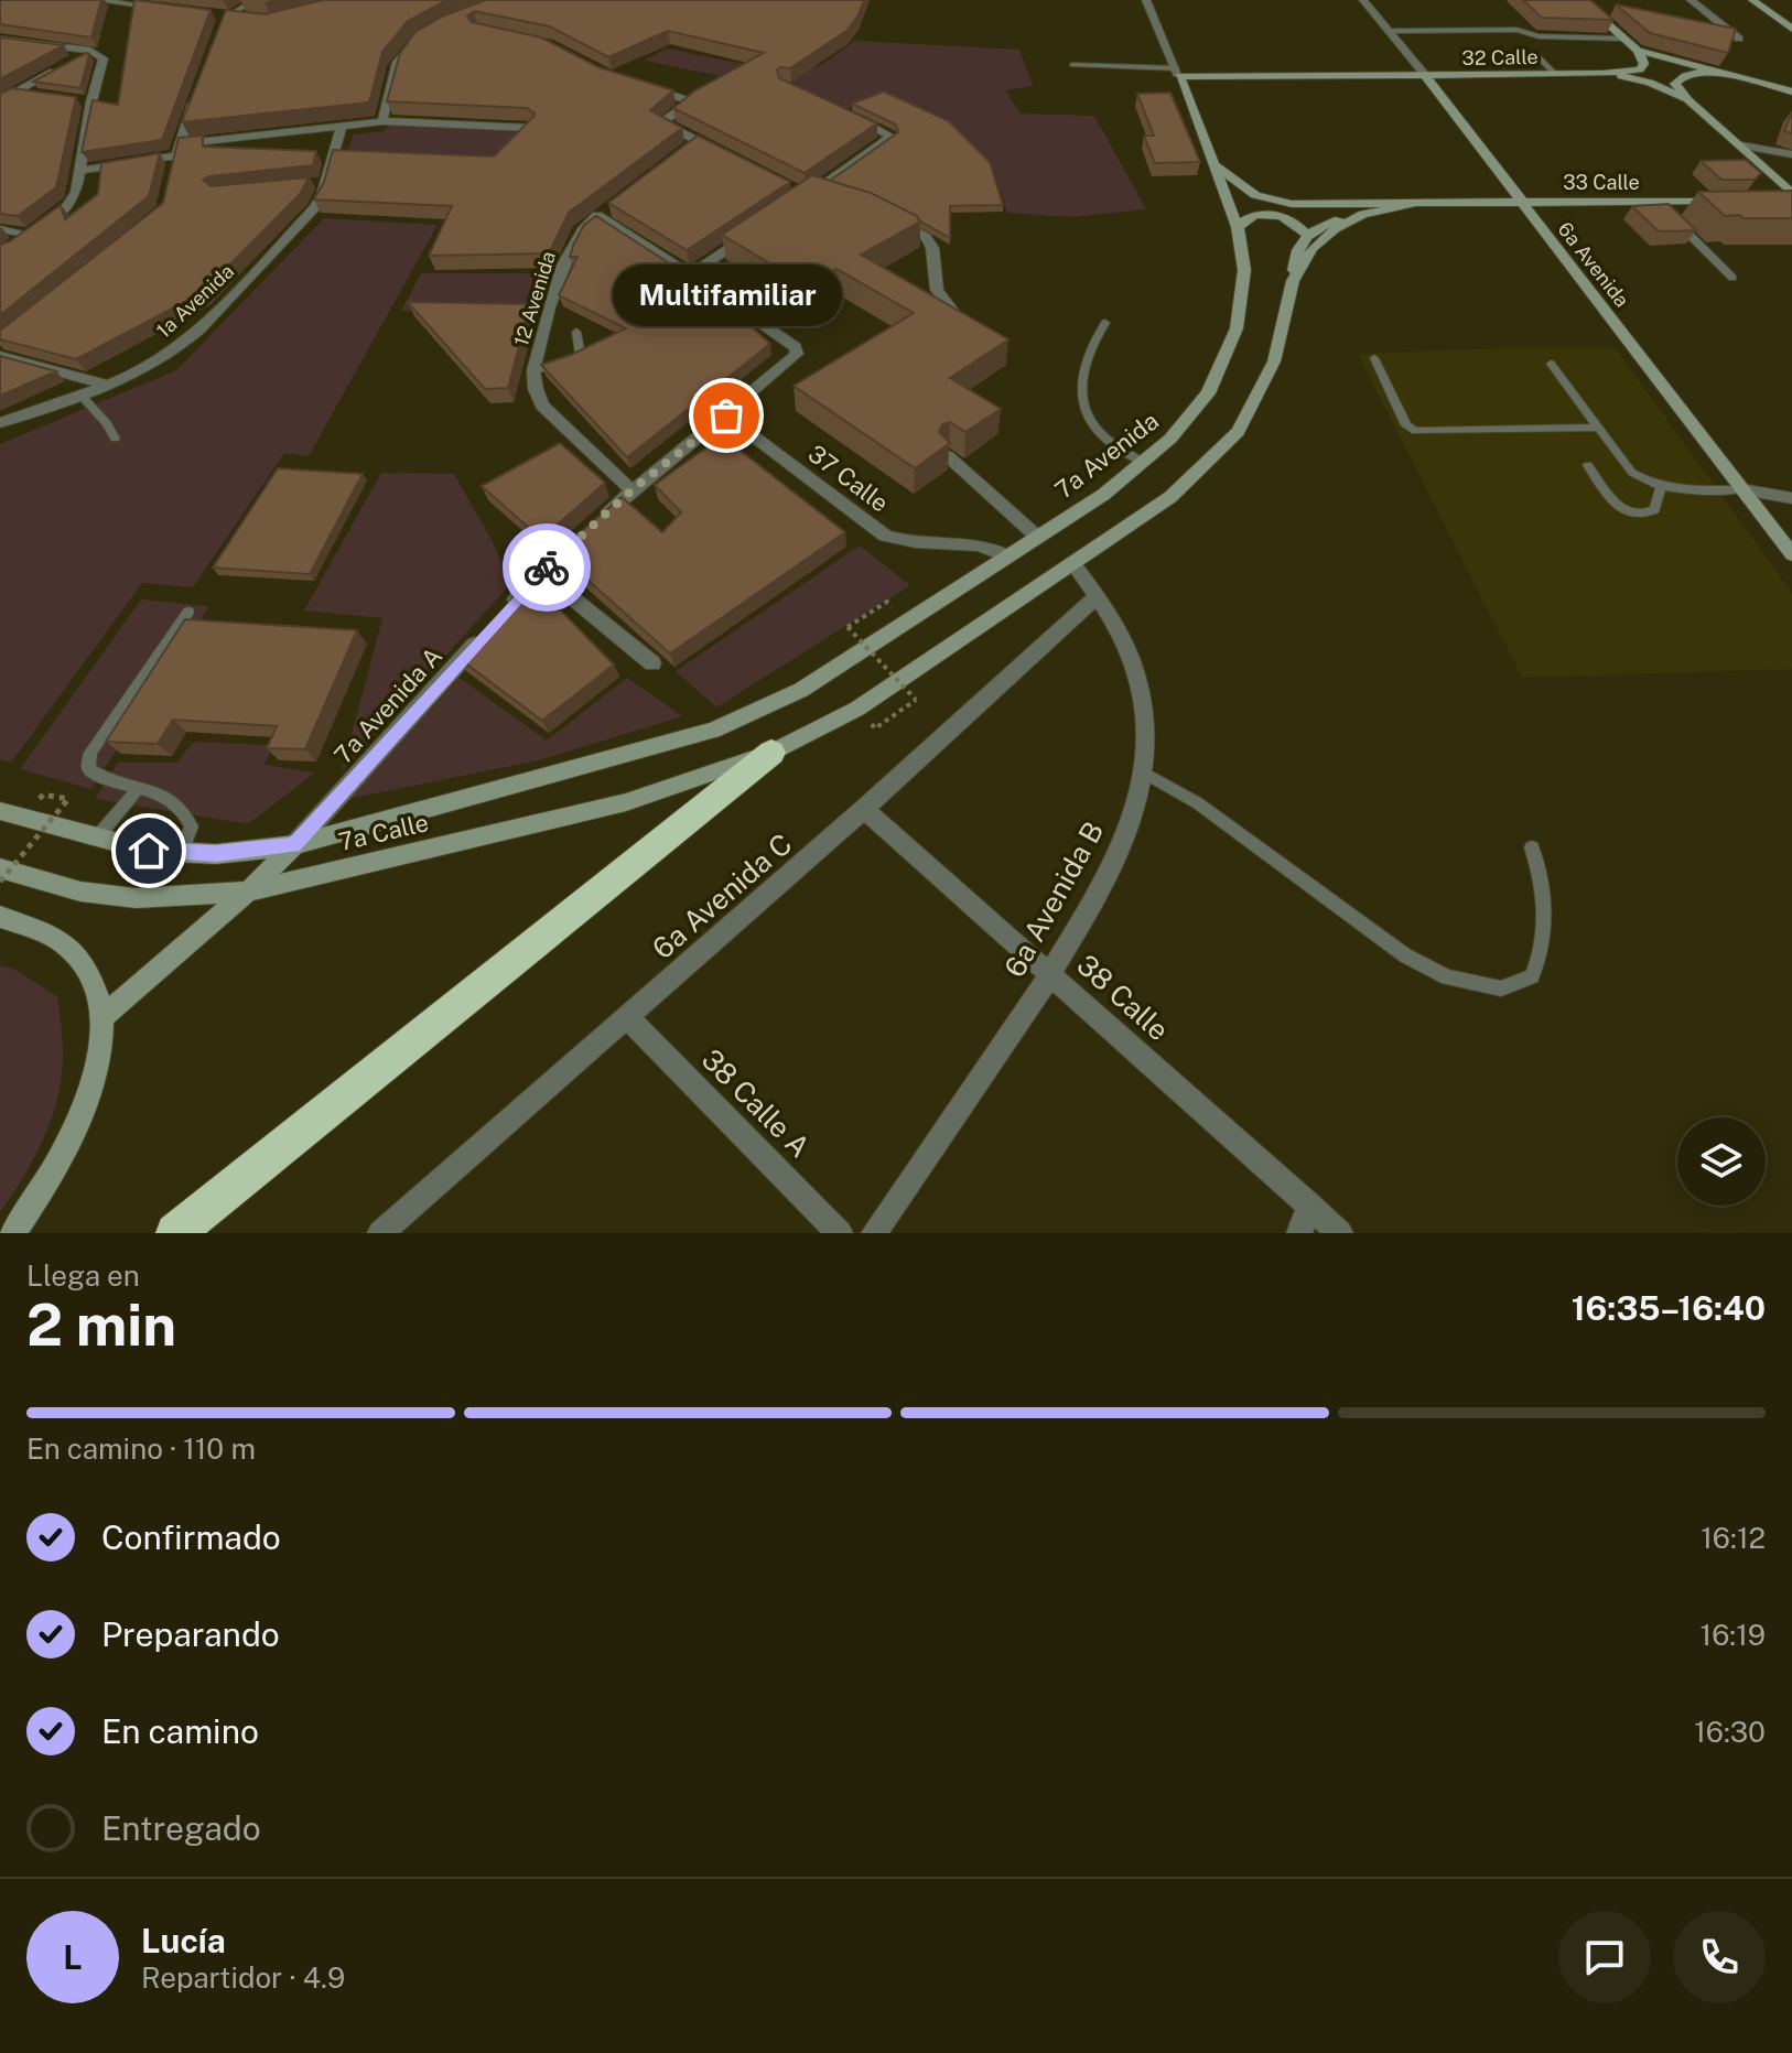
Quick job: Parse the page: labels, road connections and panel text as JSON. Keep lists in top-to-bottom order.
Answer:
{
  "streets": {
    "main road": [
      "32 Calle",
      "33 Calle",
      "6a Avenida",
      "7a Avenida",
      "7a Calle"
    ],
    "street": [
      "12 Avenida",
      "1a Avenida",
      "37 Calle",
      "7a Avenida A",
      "6a Avenida C",
      "6a Avenida B",
      "38 Calle",
      "38 Calle A"
    ]
  },
  "crossings": [
    ["32 Calle", "6a Avenida"],
    ["32 Calle", "7a Avenida"],
    ["33 Calle", "6a Avenida"],
    ["7a Avenida", "37 Calle"],
    ["7a Avenida", "7a Calle"],
    ["37 Calle", "7a Avenida A"],
    ["7a Avenida A", "7a Calle"],
    ["6a Avenida C", "6a Avenida B"],
    ["6a Avenida C", "38 Calle"],
    ["6a Avenida C", "38 Calle A"],
    ["6a Avenida B", "38 Calle"]
  ],
  "places": ["Multifamiliar"],
  "page": {
    "bubble": "Multifamiliar",
    "heading": ["2 min", "Llega en", "16:35–16:40"],
    "panel": ["Lucía", "Repartidor · 4.9"],
    "bar": "En camino · 110 m",
    "list": [
      ["Confirmado", "16:12"],
      ["Preparando", "16:19"],
      ["En camino", "16:30"],
      "Entregado"
    ],
    "round": "L"
  }
}
